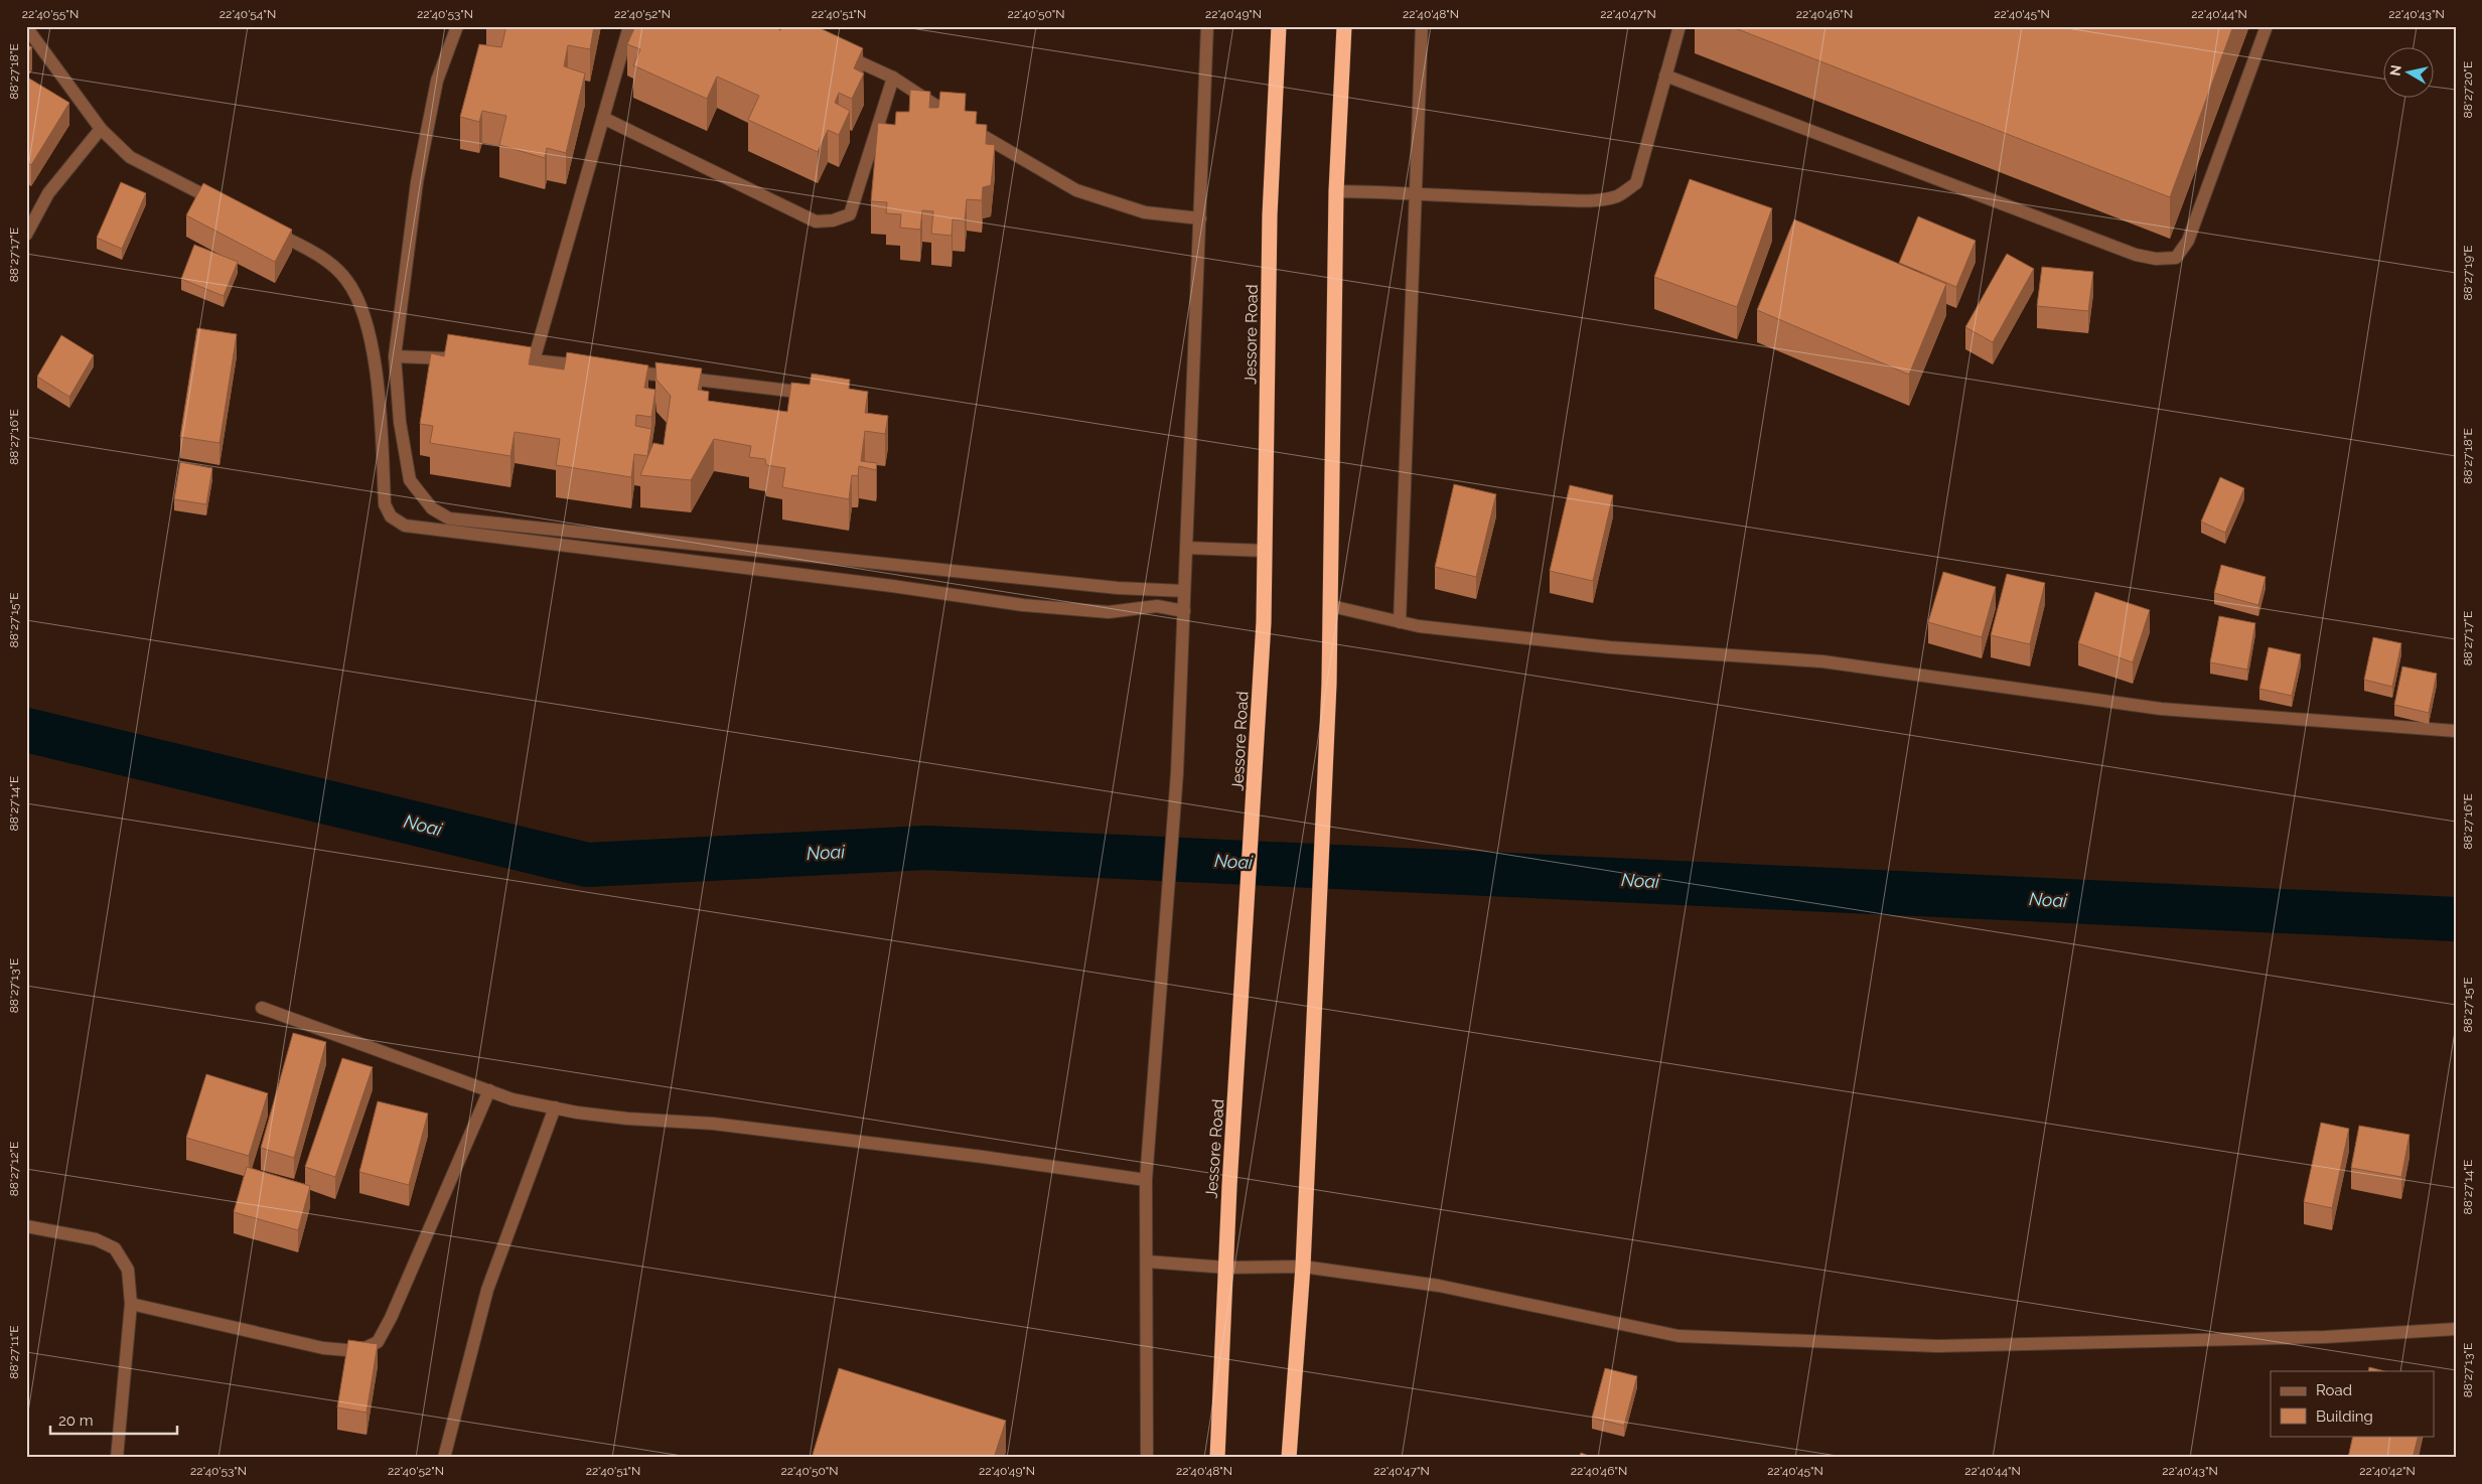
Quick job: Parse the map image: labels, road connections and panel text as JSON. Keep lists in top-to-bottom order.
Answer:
{
  "streets": {
    "highway": ["Jessore Road"]
  },
  "water": ["Noai"],
  "legend": ["Road", "Building"],
  "scale_bar": "20 m",
  "north": "left",
  "coordinates": [
    "22°40'55\"N",
    "22°40'54\"N",
    "22°40'53\"N",
    "22°40'52\"N",
    "22°40'51\"N",
    "22°40'50\"N",
    "22°40'49\"N",
    "22°40'48\"N",
    "22°40'47\"N",
    "22°40'46\"N",
    "22°40'45\"N",
    "22°40'44\"N",
    "22°40'43\"N",
    "88°27'18\"E",
    "88°27'20\"E",
    "88°27'17\"E",
    "88°27'19\"E",
    "88°27'16\"E",
    "88°27'15\"E",
    "88°27'14\"E",
    "88°27'13\"E",
    "88°27'12\"E",
    "88°27'11\"E",
    "22°40'42\"N"
  ]
}
